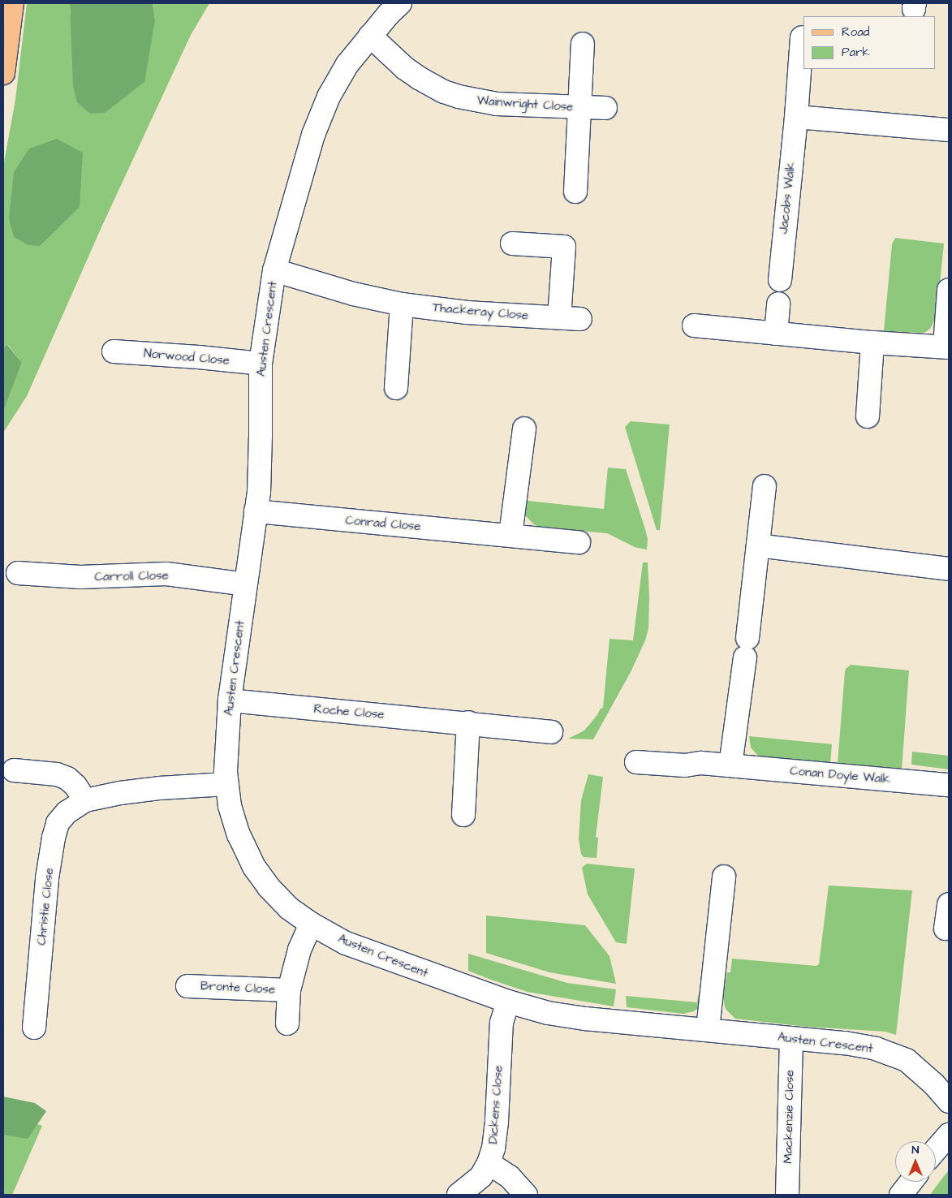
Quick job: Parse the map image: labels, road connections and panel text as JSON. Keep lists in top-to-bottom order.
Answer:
{
  "streets": {
    "street": [
      "Wainwright Close",
      "Jacobs Walk",
      "Thackeray Close",
      "Austen Crescent",
      "Norwood Close",
      "Conrad Close",
      "Carroll Close",
      "Roche Close",
      "Conan Doyle Walk",
      "Christie Close",
      "Bronte Close",
      "Dickens Close",
      "Mackenzie Close"
    ]
  },
  "crossings": [
    ["Wainwright Close", "Austen Crescent"],
    ["Thackeray Close", "Austen Crescent"],
    ["Austen Crescent", "Norwood Close"],
    ["Austen Crescent", "Conrad Close"],
    ["Austen Crescent", "Carroll Close"],
    ["Austen Crescent", "Roche Close"],
    ["Austen Crescent", "Christie Close"],
    ["Austen Crescent", "Bronte Close"],
    ["Austen Crescent", "Dickens Close"],
    ["Austen Crescent", "Mackenzie Close"]
  ],
  "legend": ["Road", "Park"],
  "north": "top"
}
